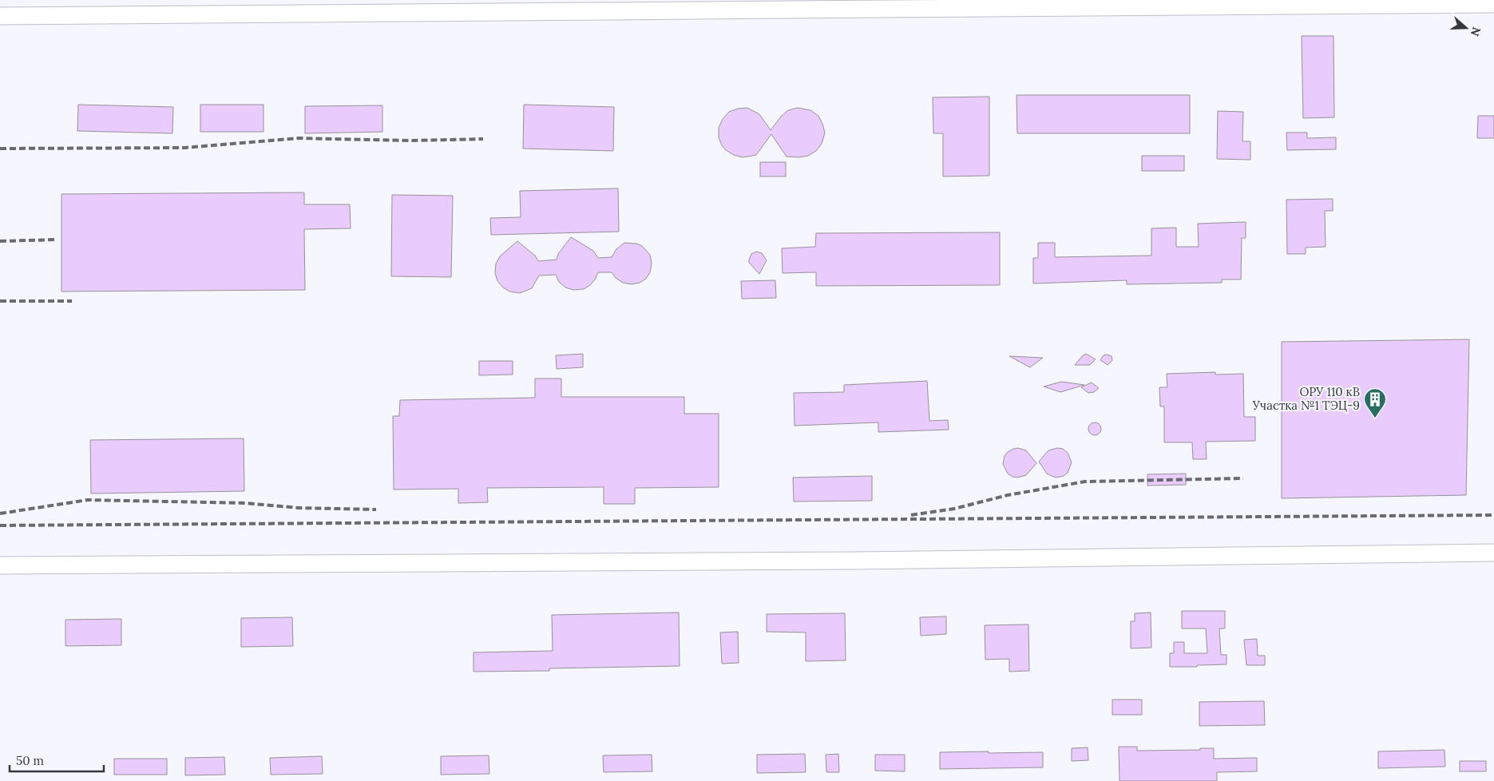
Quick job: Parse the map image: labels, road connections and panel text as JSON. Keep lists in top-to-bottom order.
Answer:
{
  "places": {
    "building": ["ОРУ 110 кВ Участка №1 ТЭЦ-9"]
  },
  "scale_bar": "50 m",
  "north": "right"
}
